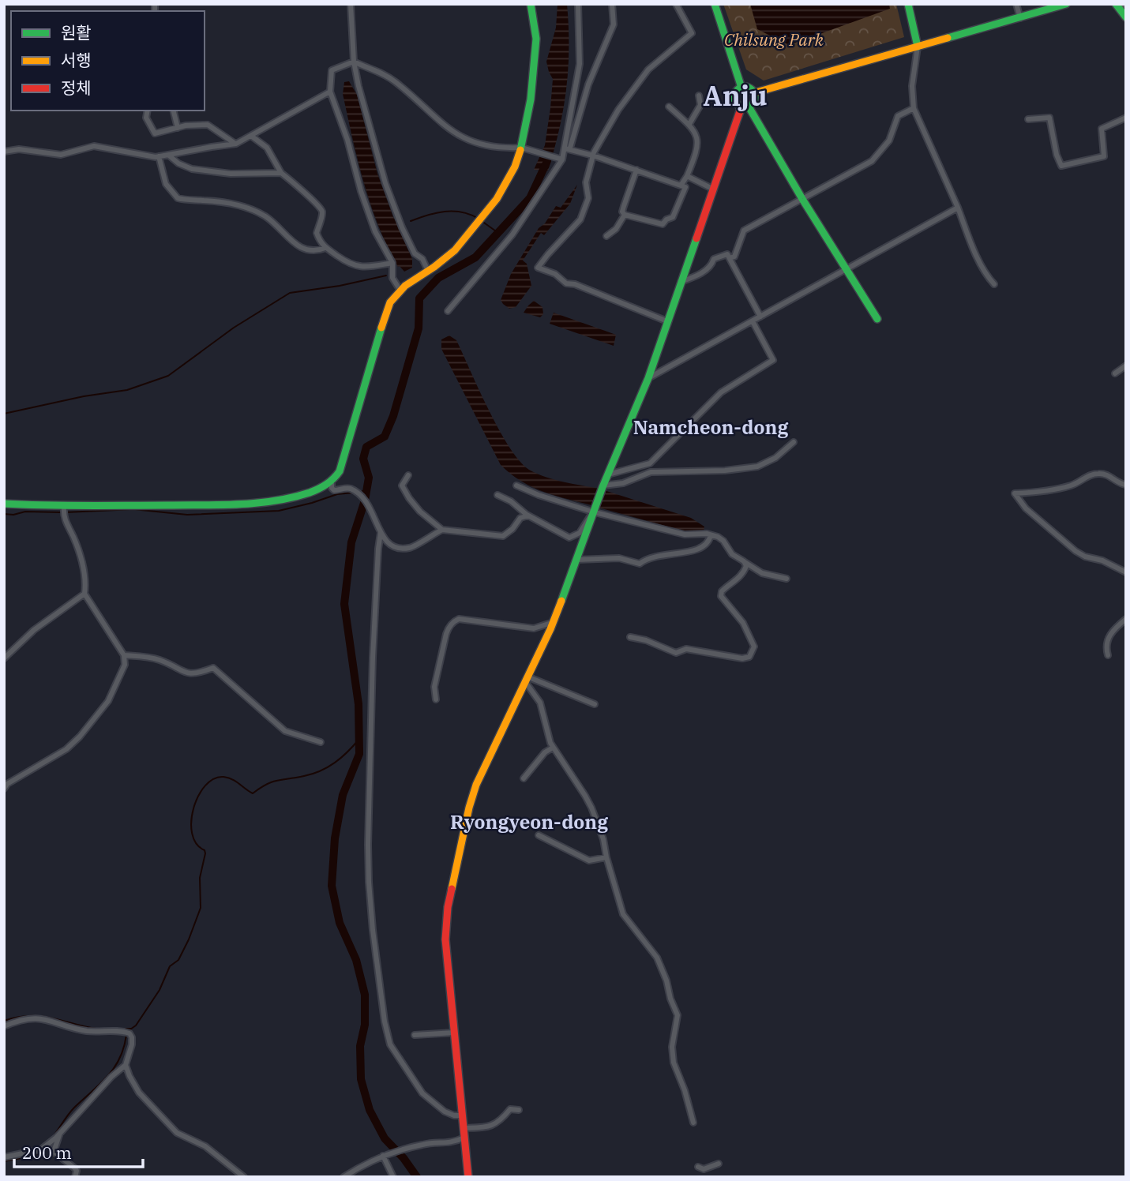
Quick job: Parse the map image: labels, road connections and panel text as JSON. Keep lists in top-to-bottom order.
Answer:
{
  "districts": ["Anju", "Namcheon-dong", "Ryongyeon-dong"],
  "parks": ["Chilsung Park"],
  "legend": ["원활", "서행", "정체"],
  "scale_bar": "200 m"
}
